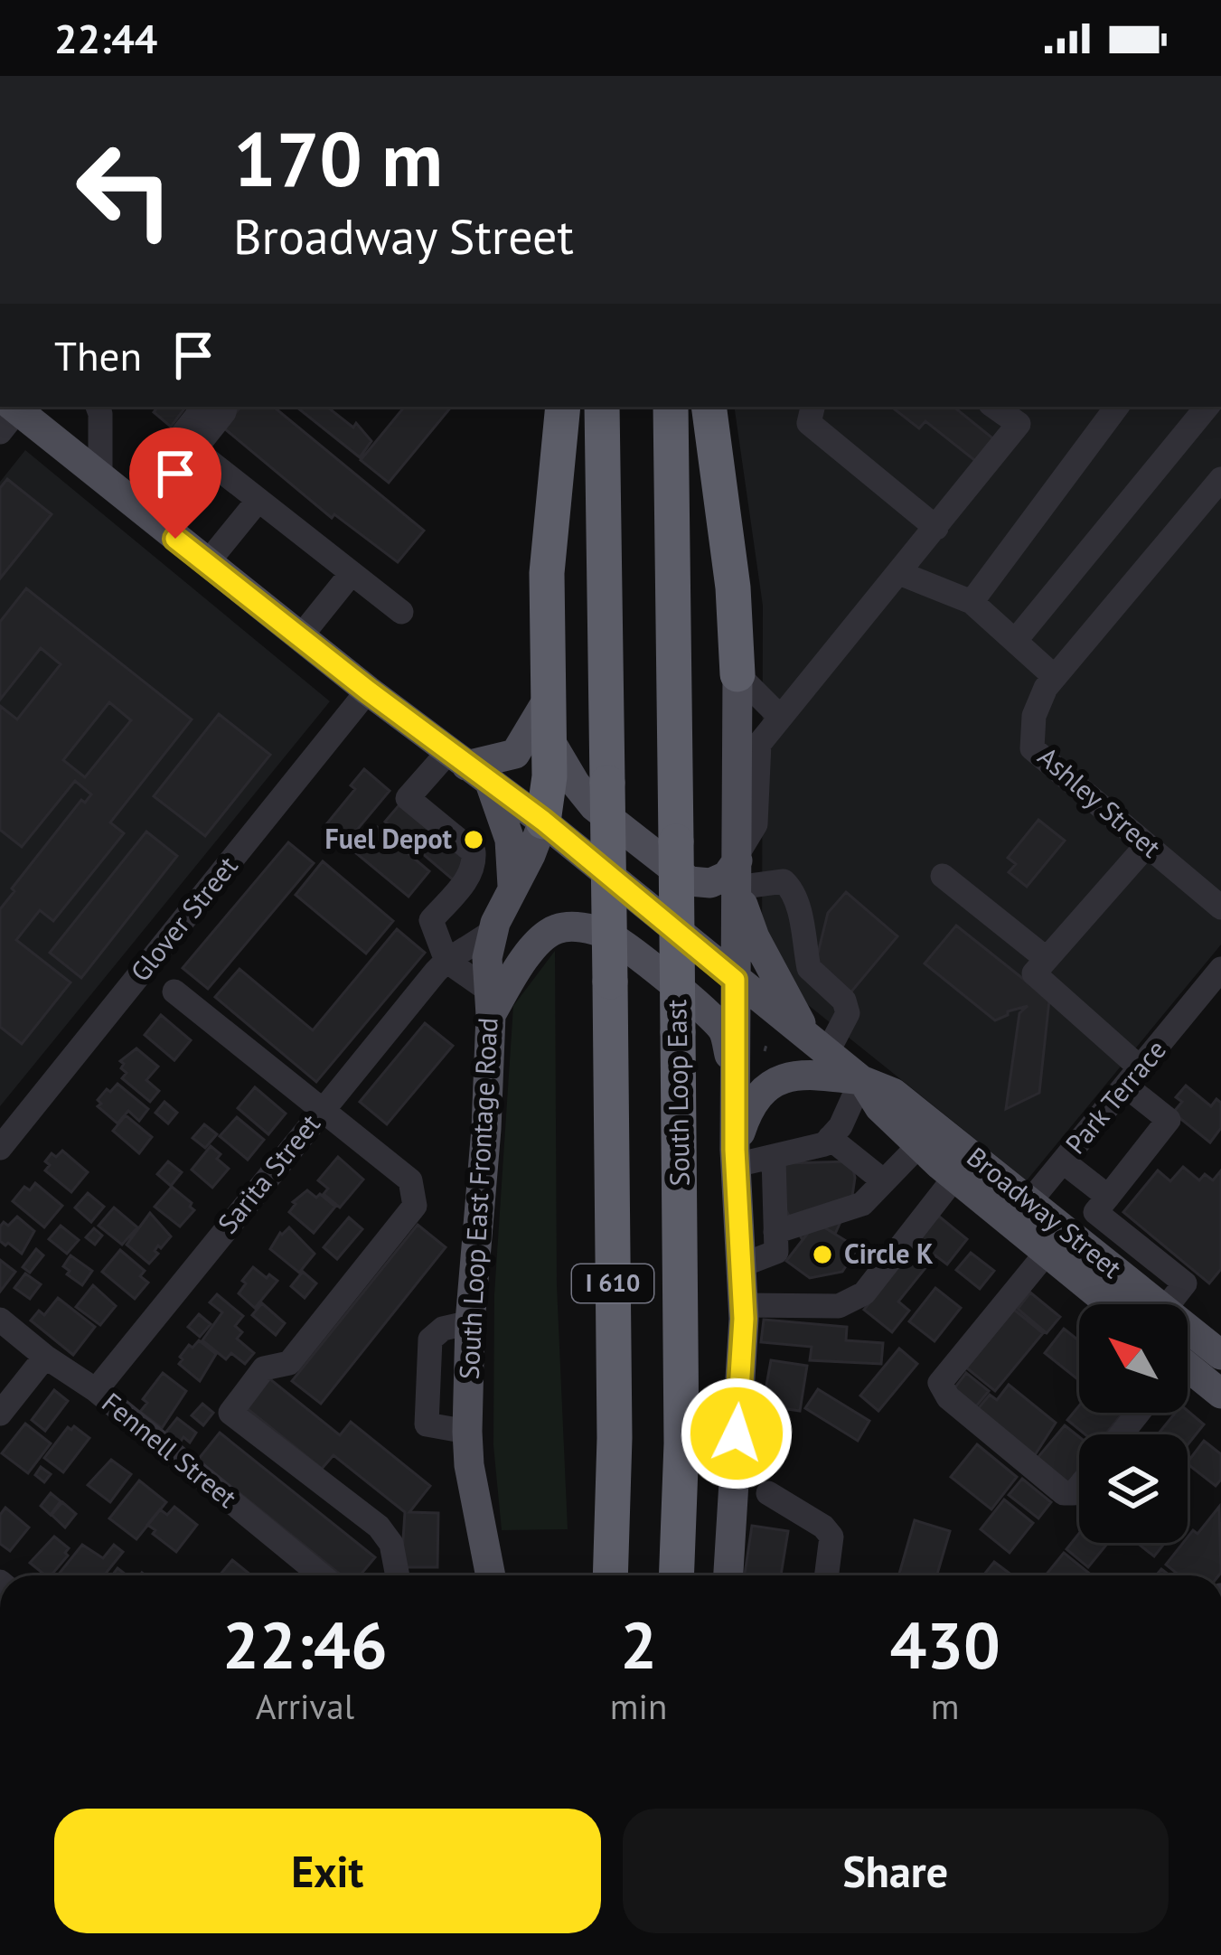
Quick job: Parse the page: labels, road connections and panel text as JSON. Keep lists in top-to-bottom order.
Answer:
{
  "streets": {
    "highway": ["South Loop East", "I 610"],
    "main road": ["South Loop East Frontage Road", "Broadway Street"],
    "street": [
      "Ashley Street",
      "Glover Street",
      "Park Terrace",
      "Sarita Street",
      "Fennell Street"
    ]
  },
  "crossings": [
    ["Glover Street", "Broadway Street"],
    ["Park Terrace", "Broadway Street"],
    ["Sarita Street", "South Loop East Frontage Road"],
    ["Sarita Street", "Fennell Street"],
    ["South Loop East Frontage Road", "Broadway Street"]
  ],
  "places": ["Fuel Depot", "Circle K"],
  "north": "top left",
  "page": {
    "status": "22:44",
    "turn": ["170 m", "Broadway Street"],
    "then": "Then",
    "eta": [
      "22:46",
      "Arrival",
      "2",
      "min",
      "430",
      "m"
    ],
    "buttons": ["Exit", "Share"]
  }
}
